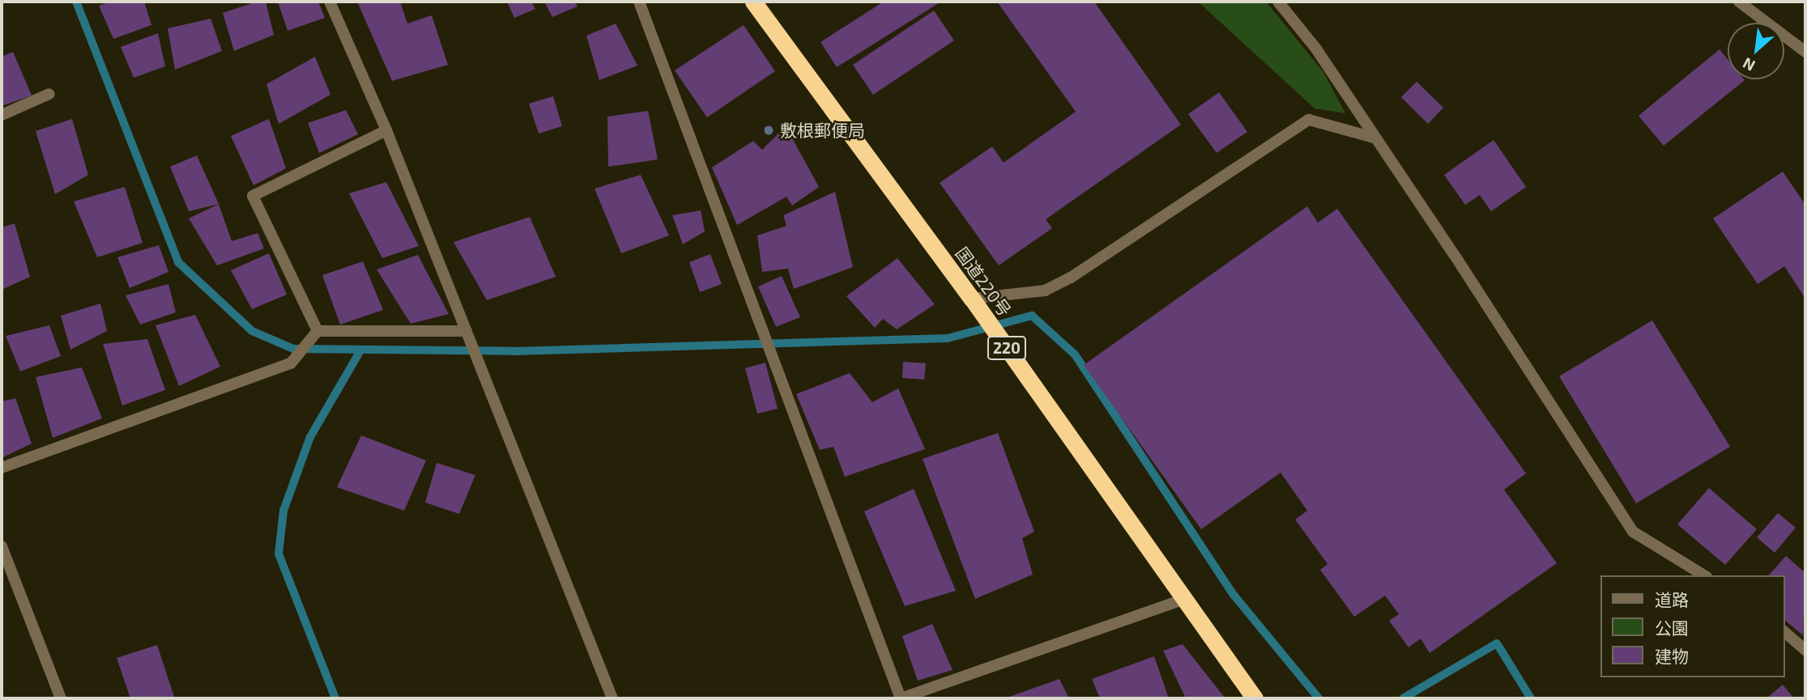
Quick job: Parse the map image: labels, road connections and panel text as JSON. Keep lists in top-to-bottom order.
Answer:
{
  "streets": {
    "highway": ["国道220号", "220"]
  },
  "places": ["敷根郵便局"],
  "legend": ["道路", "公園", "建物"],
  "north": "bottom left"
}
